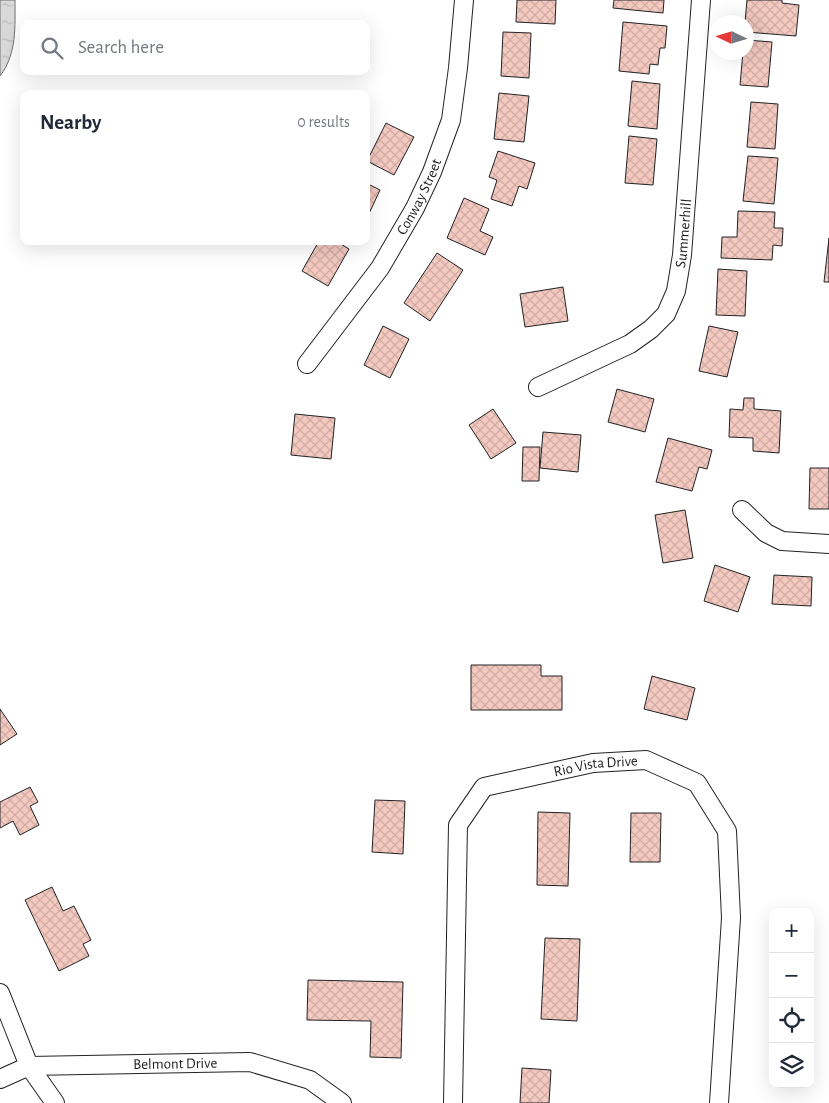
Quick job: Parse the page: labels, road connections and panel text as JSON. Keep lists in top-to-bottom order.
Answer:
{
  "streets": {
    "street": [
      "Conway Street",
      "Summerhill",
      "Rio Vista Drive",
      "Belmont Drive"
    ]
  },
  "north": "left",
  "page": {
    "search": "Search here",
    "heading": ["Nearby", "0 results"],
    "map_buttons": ["+", "−"]
  }
}
